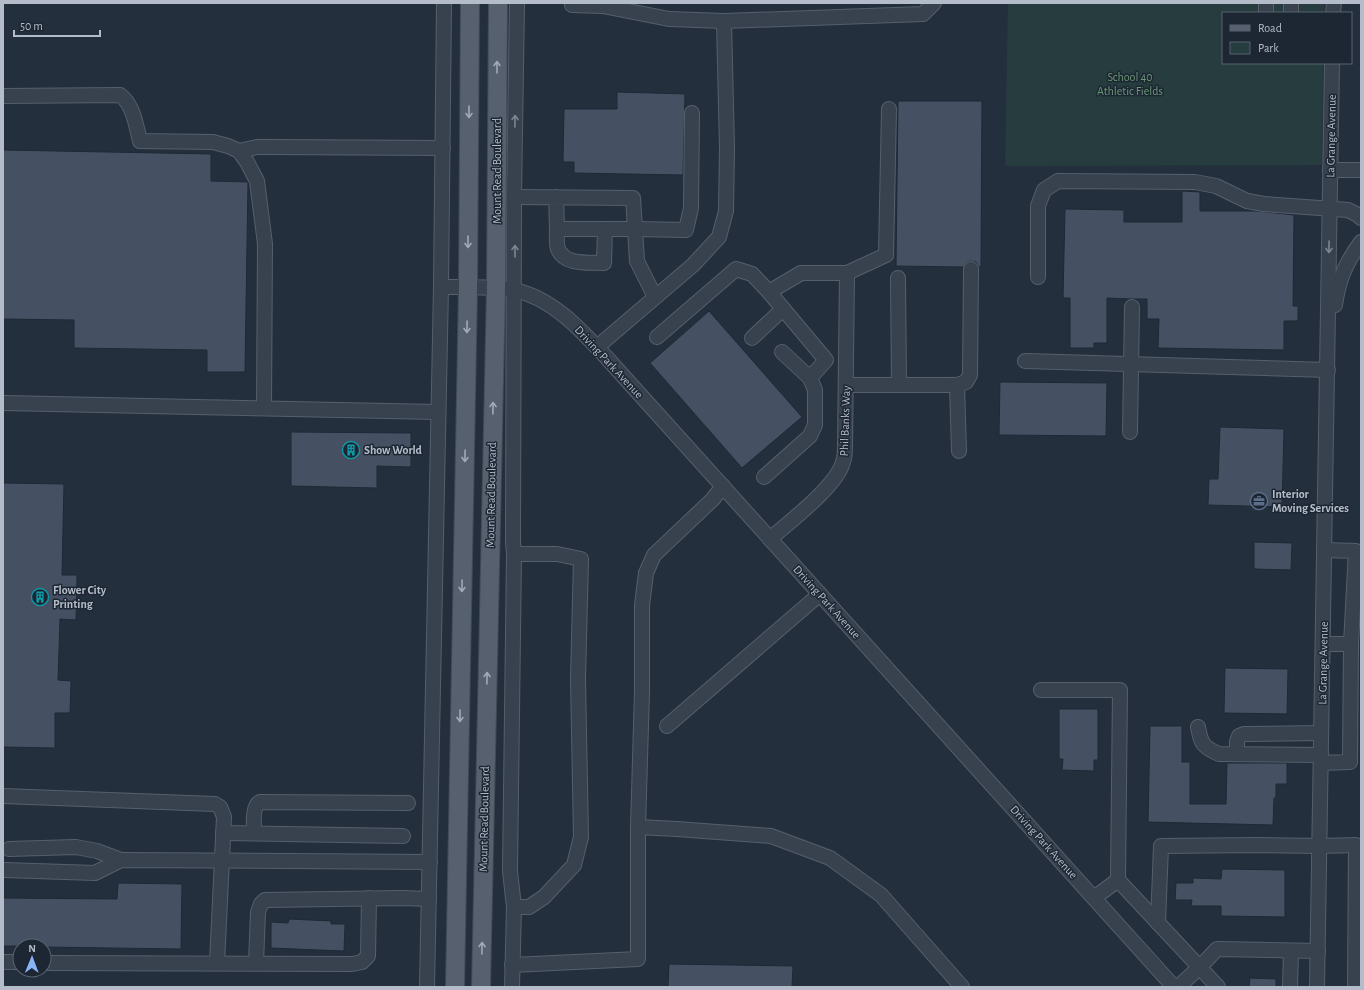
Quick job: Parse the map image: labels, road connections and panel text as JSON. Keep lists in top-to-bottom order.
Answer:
{
  "streets": {
    "main road": ["Mount Read Boulevard"],
    "street": ["La Grange Avenue", "Driving Park Avenue", "Phil Banks Way"]
  },
  "crossings": [
    ["Mount Read Boulevard", "Driving Park Avenue"],
    ["Driving Park Avenue", "Phil Banks Way"]
  ],
  "parks": ["School 40 Athletic Fields"],
  "places": {
    "building": ["Show World", "Flower City Printing"],
    "office": ["Interior Moving Services"]
  },
  "legend": ["Road", "Park"],
  "scale_bar": "50 m",
  "north": "top"
}
